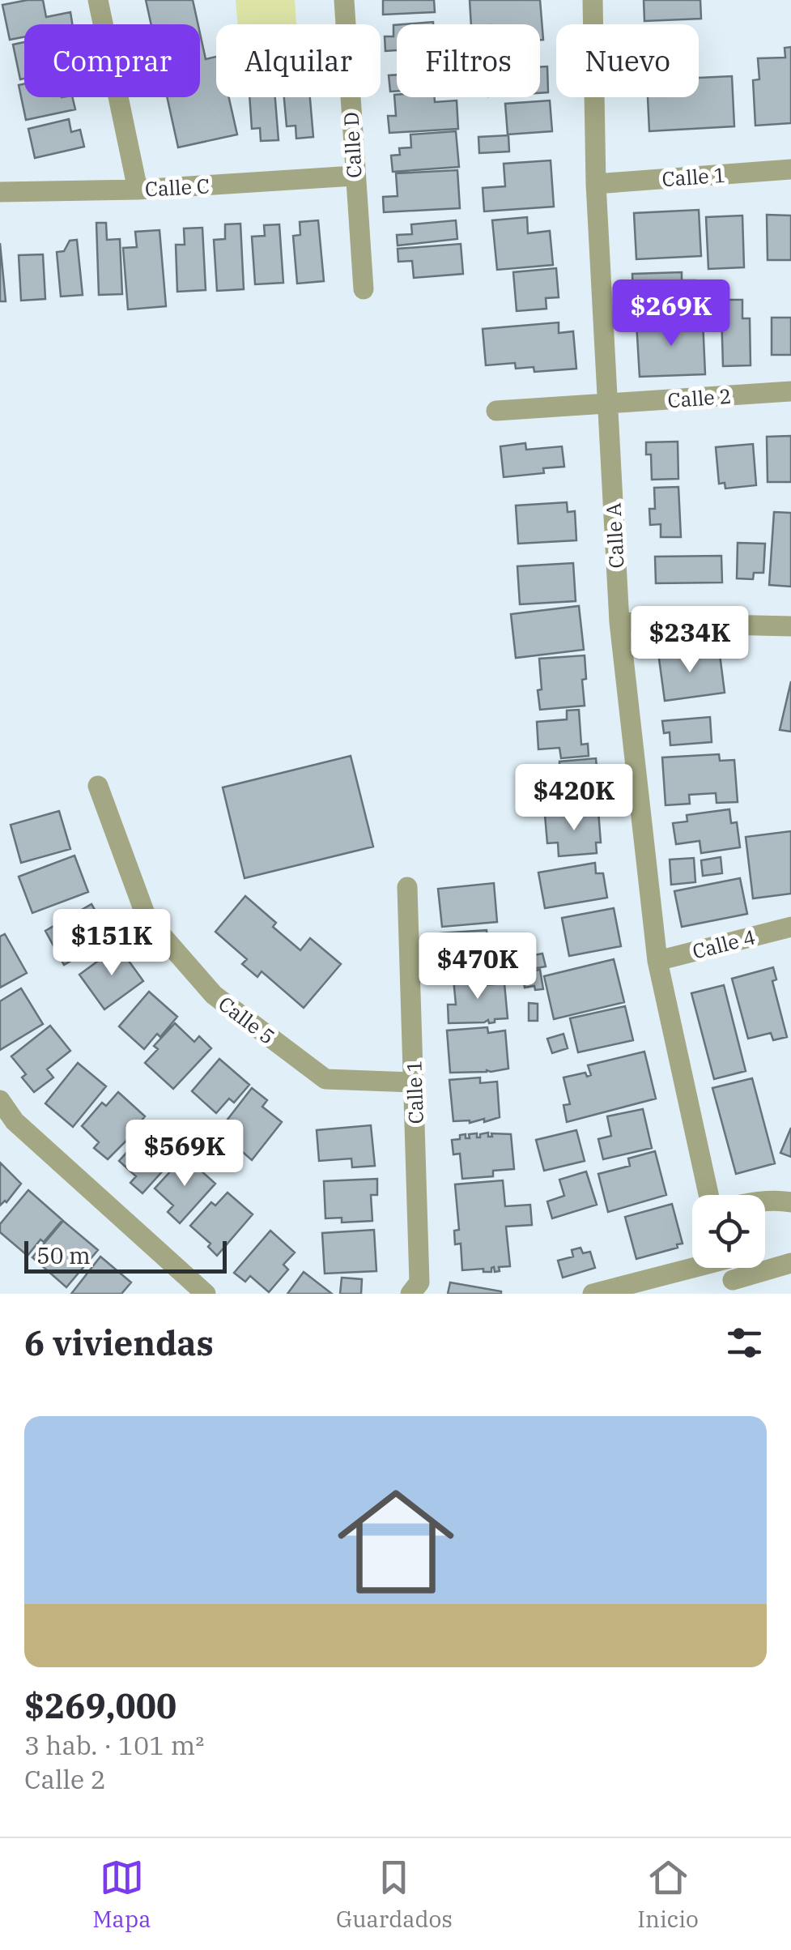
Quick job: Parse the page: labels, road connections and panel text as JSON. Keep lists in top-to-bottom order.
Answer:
{
  "streets": {
    "street": [
      "Calle D",
      "Calle 1",
      "Calle C",
      "Calle 2",
      "Calle A",
      "Calle 4",
      "Calle 5"
    ]
  },
  "crossings": [
    ["Calle D", "Calle C"],
    ["Calle 1", "Calle A"],
    ["Calle 1", "Calle 5"],
    ["Calle 2", "Calle A"],
    ["Calle A", "Calle 4"]
  ],
  "scale_bar": "50 m",
  "page": {
    "chip": [
      "Comprar",
      "Alquilar",
      "Filtros",
      "Nuevo"
    ],
    "price": [
      "$269K",
      "$234K",
      "$420K",
      "$151K",
      "$470K",
      "$569K"
    ],
    "scale": "50 m",
    "heading": "6 viviendas",
    "list": [
      {
        "name": "$269,000",
        "note": "3 hab. · 101 m² · Calle 2"
      }
    ],
    "tabs": ["Mapa", "Guardados", "Inicio"]
  }
}
